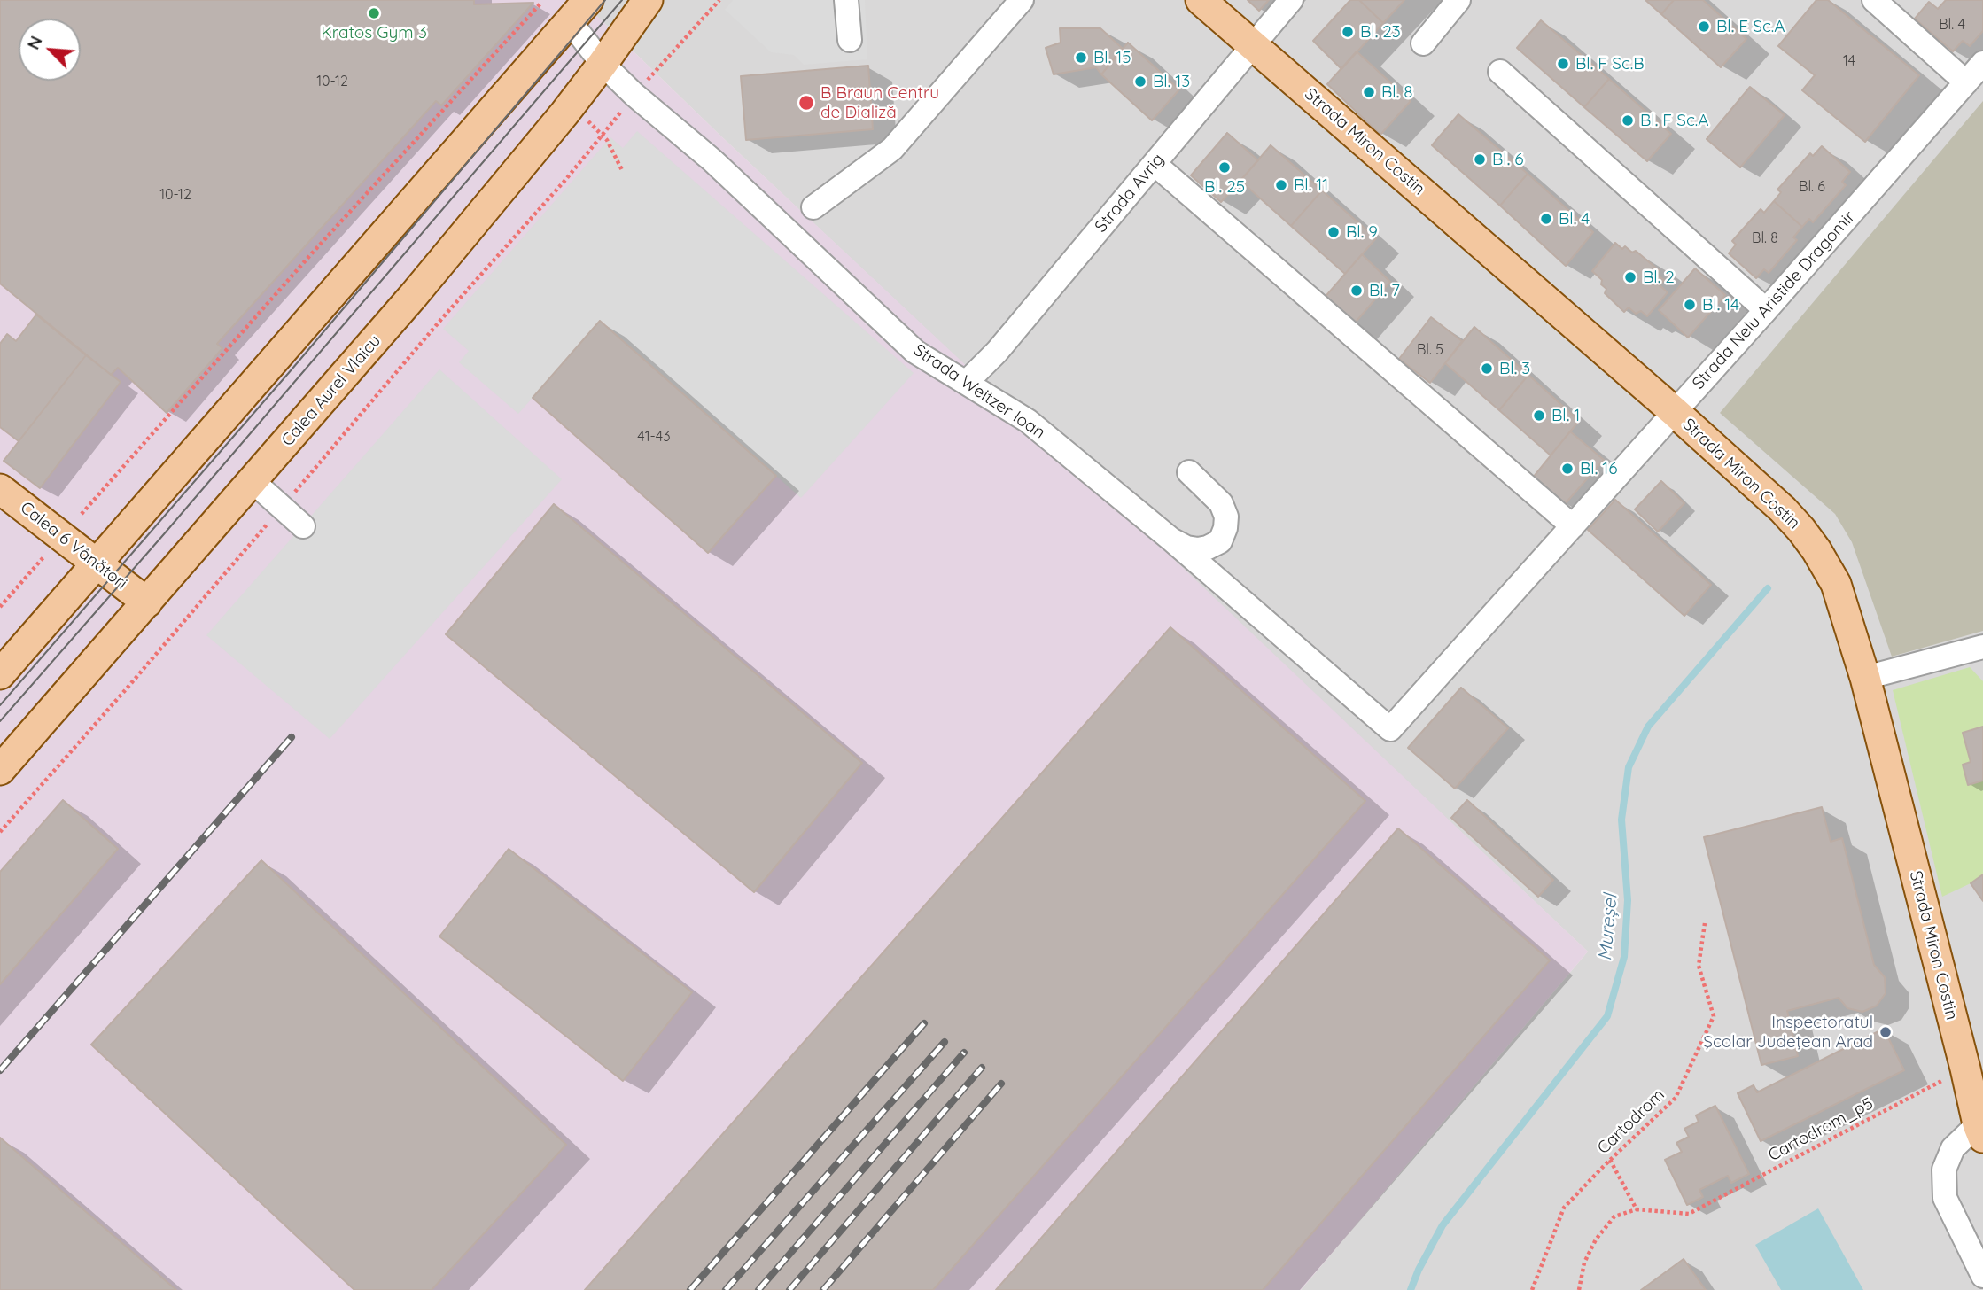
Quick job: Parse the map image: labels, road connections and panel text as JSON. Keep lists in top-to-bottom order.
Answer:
{
  "streets": {
    "main road": ["Strada Miron Costin", "Calea Aurel Vlaicu", "Calea 6 Vânători"],
    "street": ["Strada Avrig", "Strada Nelu Aristide Dragomir", "Strada Weitzer Ioan"],
    "path": ["Cartodrom", "Cartodrom_p5"]
  },
  "crossings": [
    ["Strada Miron Costin", "Strada Avrig"],
    ["Strada Miron Costin", "Strada Nelu Aristide Dragomir"],
    ["Strada Miron Costin", "Cartodrom_p5"],
    ["Strada Avrig", "Strada Weitzer Ioan"],
    ["Strada Nelu Aristide Dragomir", "Strada Weitzer Ioan"],
    ["Calea Aurel Vlaicu", "Strada Weitzer Ioan"],
    ["Calea Aurel Vlaicu", "Calea 6 Vânători"]
  ],
  "water": ["Mureșel"],
  "places": [
    "Kratos Gym 3",
    "Bl. E Sc.A",
    "Bl. 23",
    "Bl. 15",
    "Bl. F Sc.B",
    "Bl. 13",
    "Bl. 8",
    "B Braun Centru de Dializă",
    "Bl. F Sc.A",
    "Bl. 6",
    "Bl. 25",
    "Bl. 11",
    "Bl. 4",
    "Bl. 9",
    "Bl. 2",
    "Bl. 7",
    "Bl. 14",
    "Bl. 3",
    "Bl. 1",
    "Bl. 16",
    "Inspectoratul Şcolar Judeţean Arad"
  ],
  "house_numbers": [
    "Bl. 4",
    "14",
    "10-12",
    "Bl. 6",
    "10-12",
    "Bl. 8",
    "Bl. 5",
    "41-43"
  ],
  "north": "top left"
}
